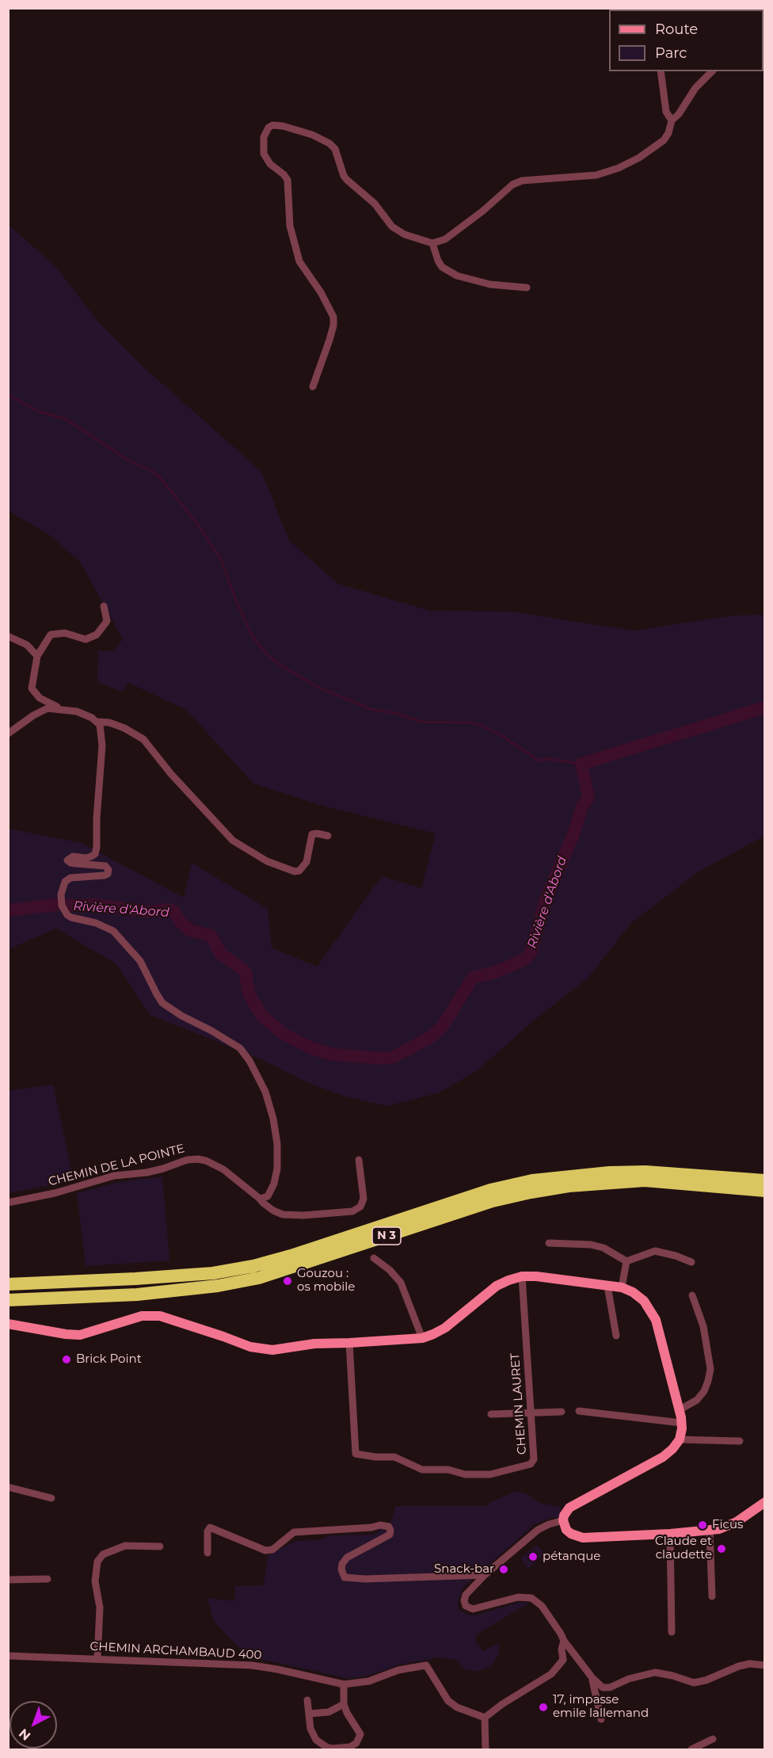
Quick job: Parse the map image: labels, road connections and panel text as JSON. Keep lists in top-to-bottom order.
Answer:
{
  "streets": {
    "highway": ["N 3"],
    "street": ["CHEMIN DE LA POINTE", "CHEMIN LAURET", "CHEMIN ARCHAMBAUD 400"]
  },
  "water": ["Rivière d'Abord"],
  "places": [
    "Gouzou : os mobile",
    "Brick Point",
    "Ficus",
    "Claude et claudette",
    "pétanque",
    "Snack-bar",
    "17, impasse emile lallemand"
  ],
  "legend": ["Route", "Parc"],
  "north": "bottom left"
}
